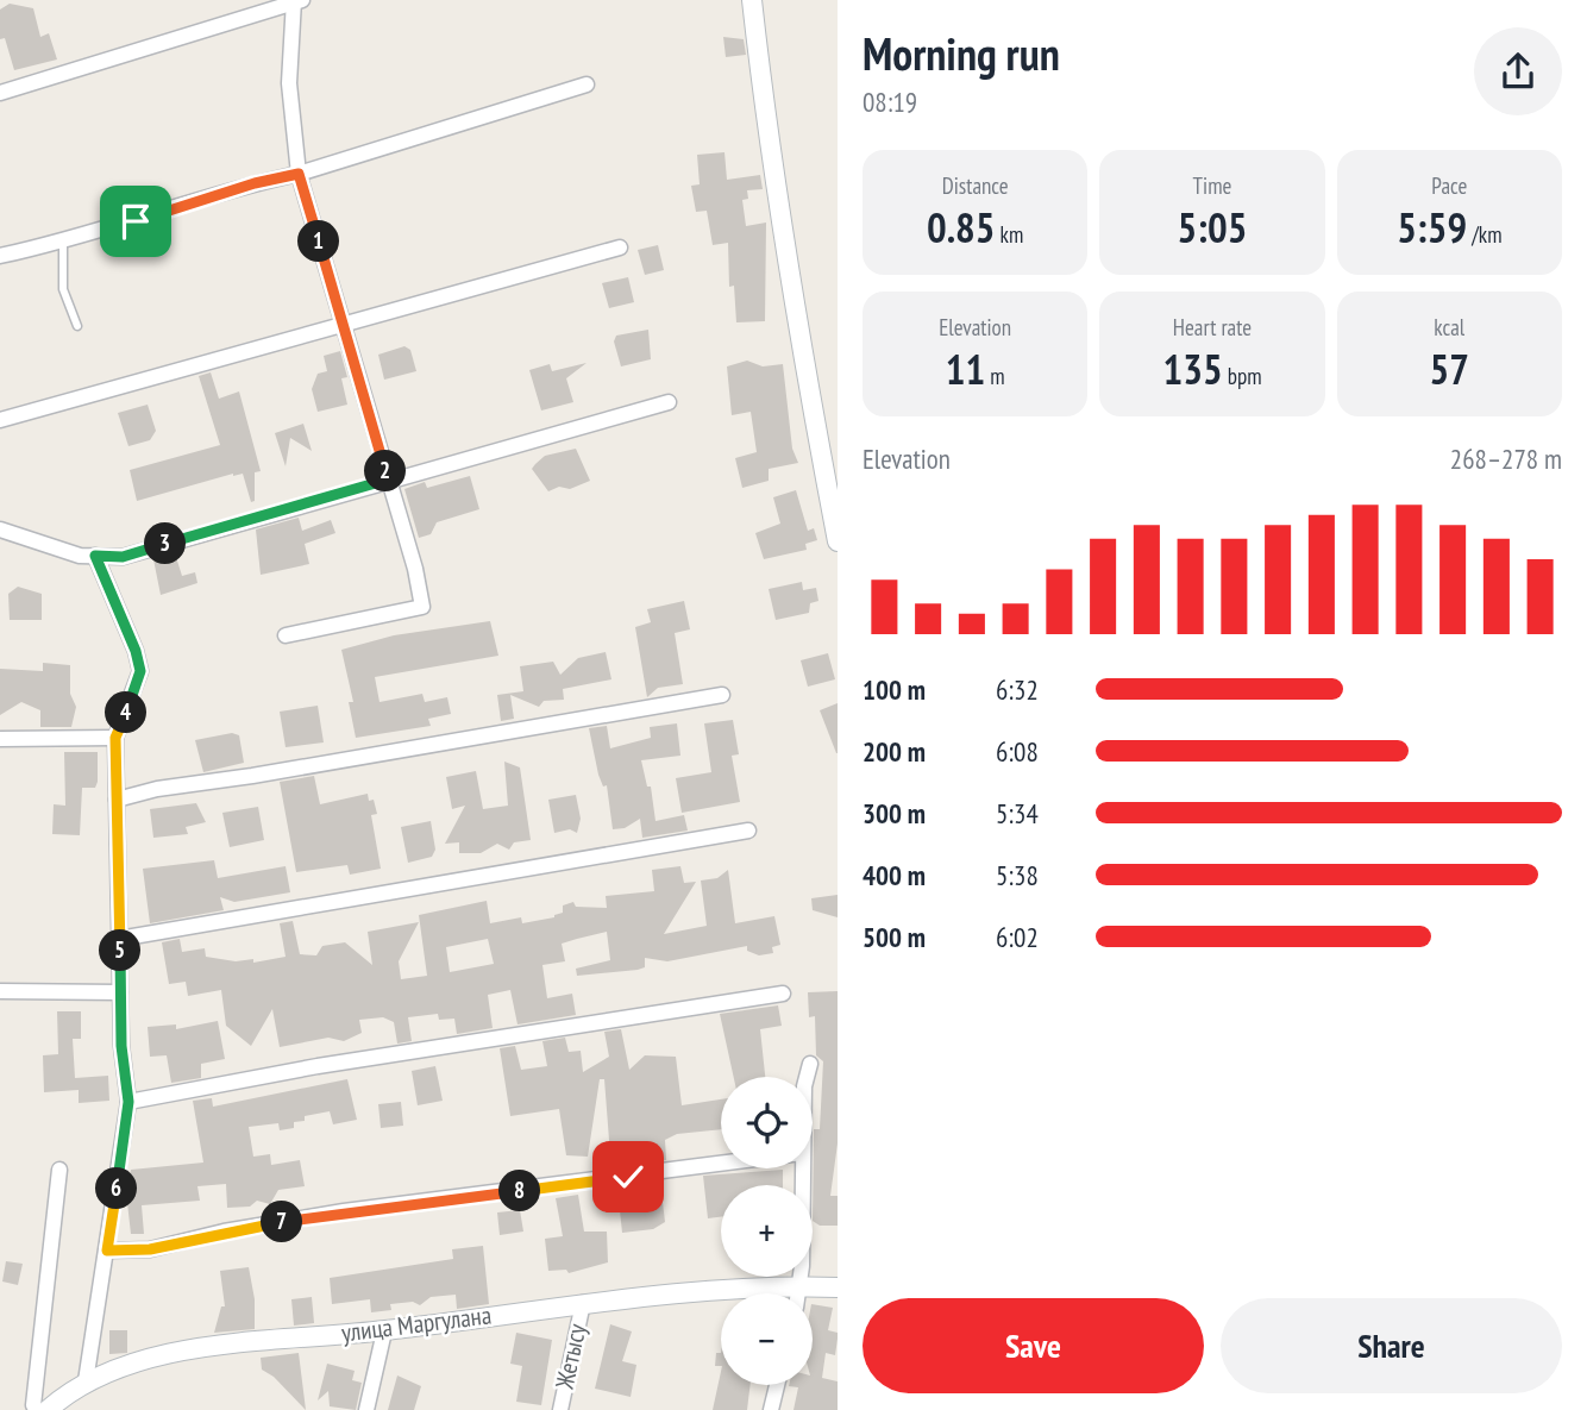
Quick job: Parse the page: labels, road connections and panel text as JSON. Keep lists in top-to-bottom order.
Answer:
{
  "streets": {
    "street": ["улица Маргулана", "Жетысу"]
  },
  "crossings": [
    ["улица Маргулана", "Жетысу"]
  ],
  "page": {
    "heading": ["Morning run", "08:19"],
    "stats": [
      ["Distance", "0.85 km"],
      ["Time", "5:05"],
      ["Pace", "5:59 /km"],
      ["Elevation", "11 m"],
      ["Heart rate", "135 bpm"],
      ["kcal", "57"]
    ],
    "pins": [
      "1",
      "2",
      "3",
      "4",
      "5",
      "6",
      "8",
      "7"
    ],
    "chart": ["Elevation", "268–278 m"],
    "list": [
      {
        "name": "100 m",
        "note": "6:32"
      },
      {
        "name": "200 m",
        "note": "6:08"
      },
      {
        "name": "300 m",
        "note": "5:34"
      },
      {
        "name": "400 m",
        "note": "5:38"
      },
      {
        "name": "500 m",
        "note": "6:02"
      }
    ],
    "map_buttons": ["+", "−"],
    "buttons": ["Save", "Share"]
  }
}
